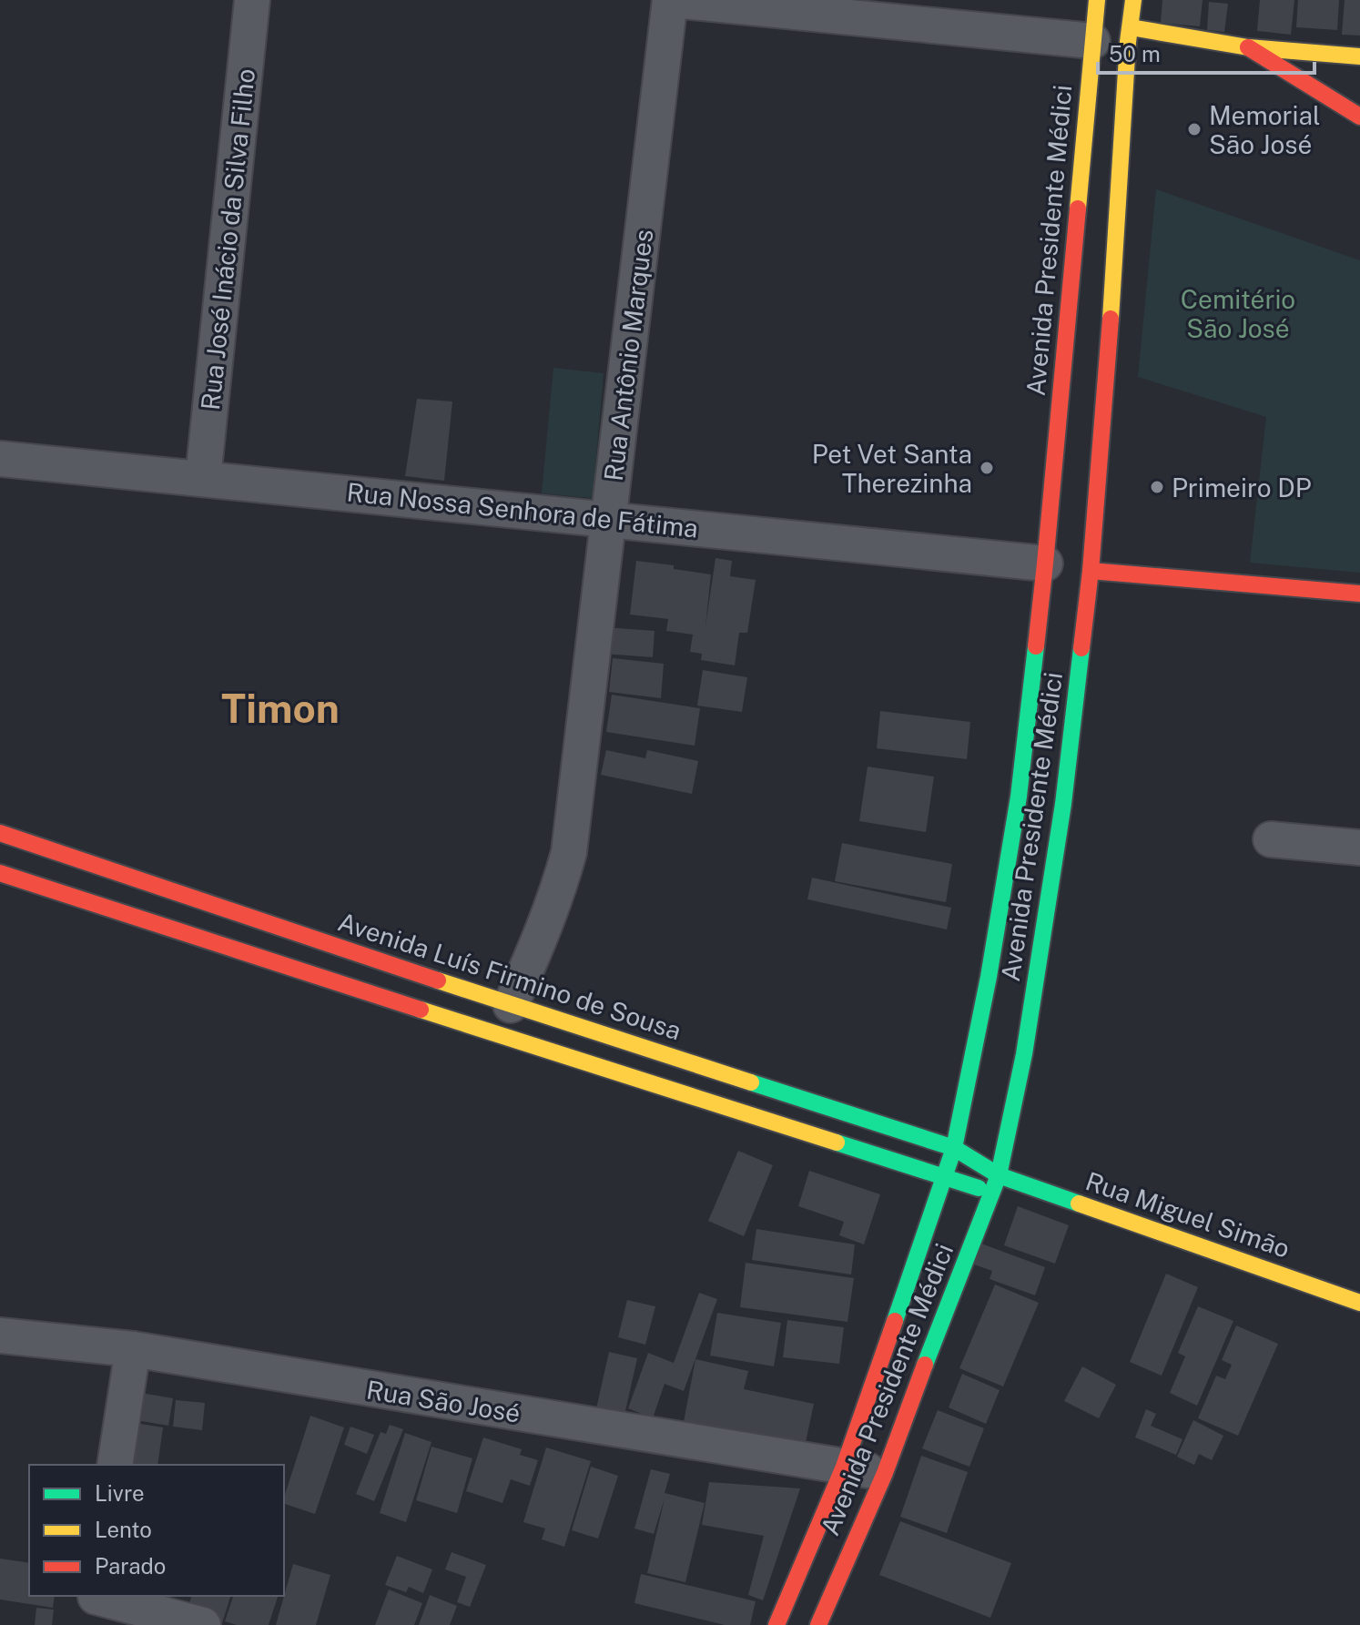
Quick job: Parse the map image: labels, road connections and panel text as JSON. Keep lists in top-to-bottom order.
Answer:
{
  "streets": {
    "main road": ["Avenida Presidente Médici", "Avenida Luís Firmino de Sousa", "Rua Miguel Simão"],
    "street": [
      "Rua José Inácio da Silva Filho",
      "Rua Antônio Marques",
      "Rua Nossa Senhora de Fátima",
      "Rua São José"
    ]
  },
  "crossings": [
    ["Rua José Inácio da Silva Filho", "Rua Nossa Senhora de Fátima"],
    ["Avenida Presidente Médici", "Rua Nossa Senhora de Fátima"],
    ["Avenida Presidente Médici", "Avenida Luís Firmino de Sousa"],
    ["Avenida Presidente Médici", "Rua Miguel Simão"],
    ["Avenida Presidente Médici", "Rua São José"],
    ["Rua Antônio Marques", "Rua Nossa Senhora de Fátima"],
    ["Rua Antônio Marques", "Avenida Luís Firmino de Sousa"],
    ["Avenida Luís Firmino de Sousa", "Rua Miguel Simão"]
  ],
  "districts": ["Timon"],
  "parks": ["Cemitério São José"],
  "places": ["Memorial São José", "Pet Vet Santa Therezinha", "Primeiro DP"],
  "legend": ["Livre", "Lento", "Parado"],
  "scale_bar": "50 m"
}
